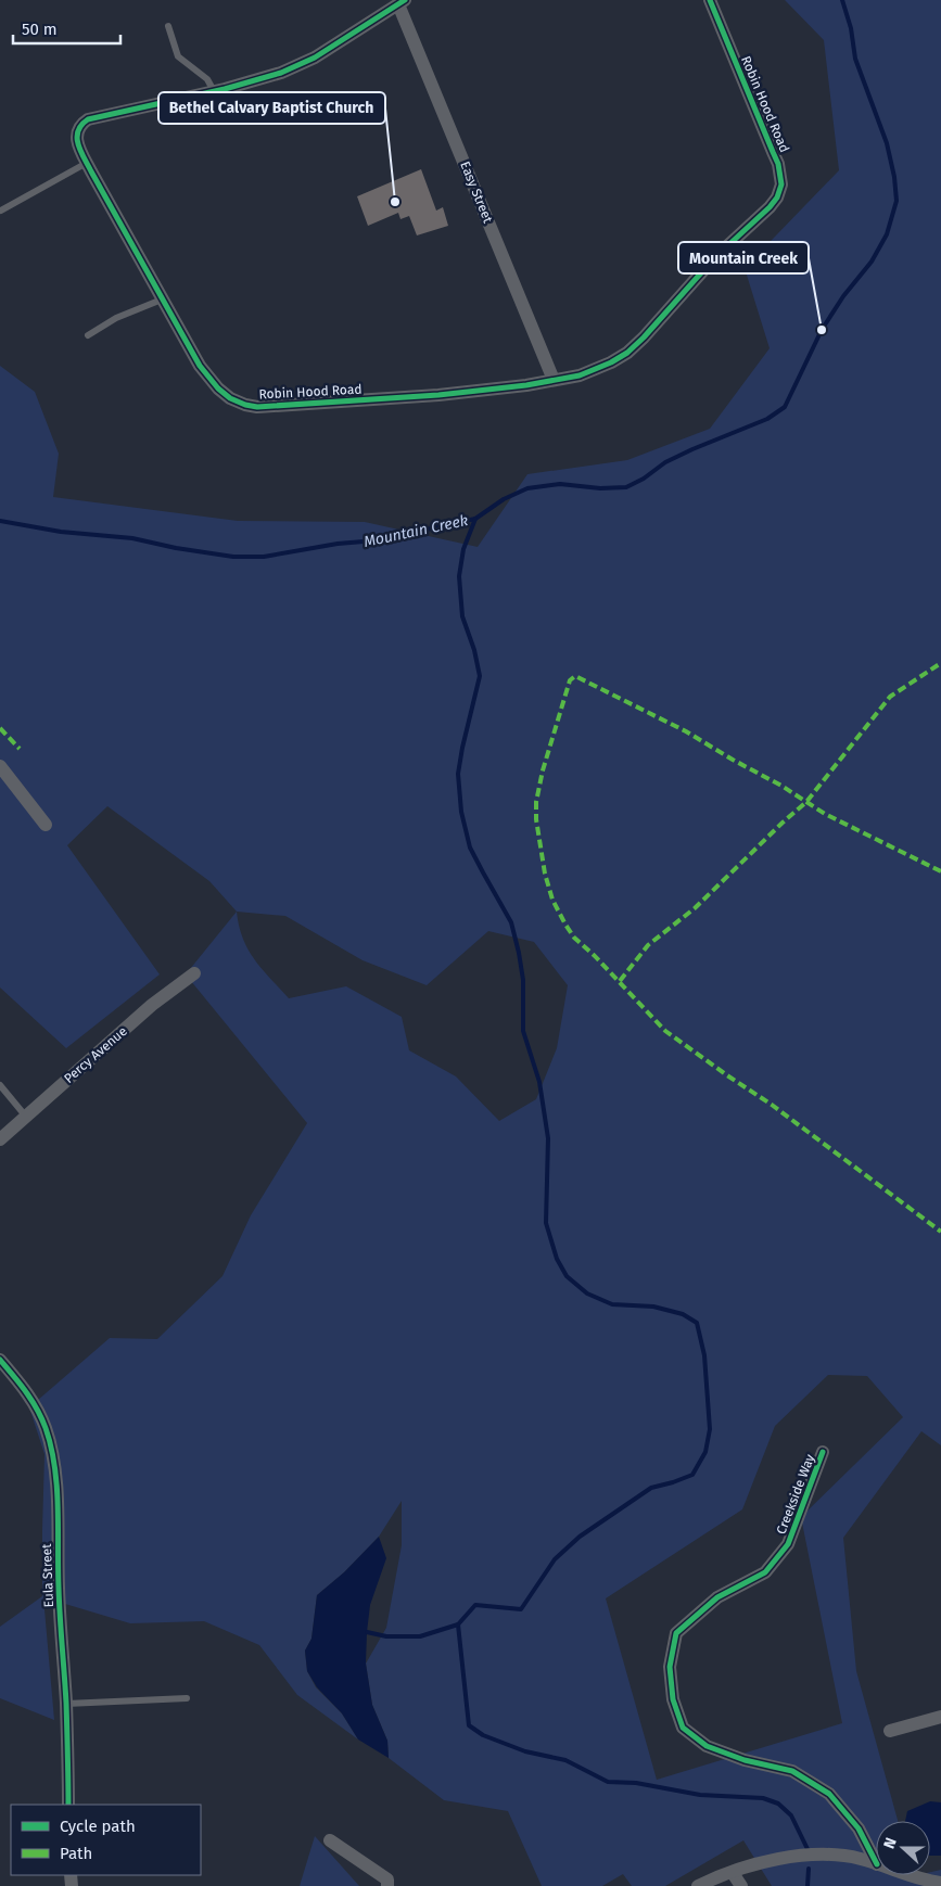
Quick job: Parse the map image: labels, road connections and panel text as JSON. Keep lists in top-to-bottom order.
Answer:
{
  "streets": {
    "street": [
      "Robin Hood Road",
      "Easy Street",
      "Percy Avenue",
      "Creekside Way",
      "Eula Street"
    ]
  },
  "crossings": [
    ["Robin Hood Road", "Easy Street"]
  ],
  "water": ["Mountain Creek"],
  "places": ["Bethel Calvary Baptist Church", "Mountain Creek"],
  "legend": ["Cycle path", "Path"],
  "scale_bar": "50 m",
  "north": "left"
}
